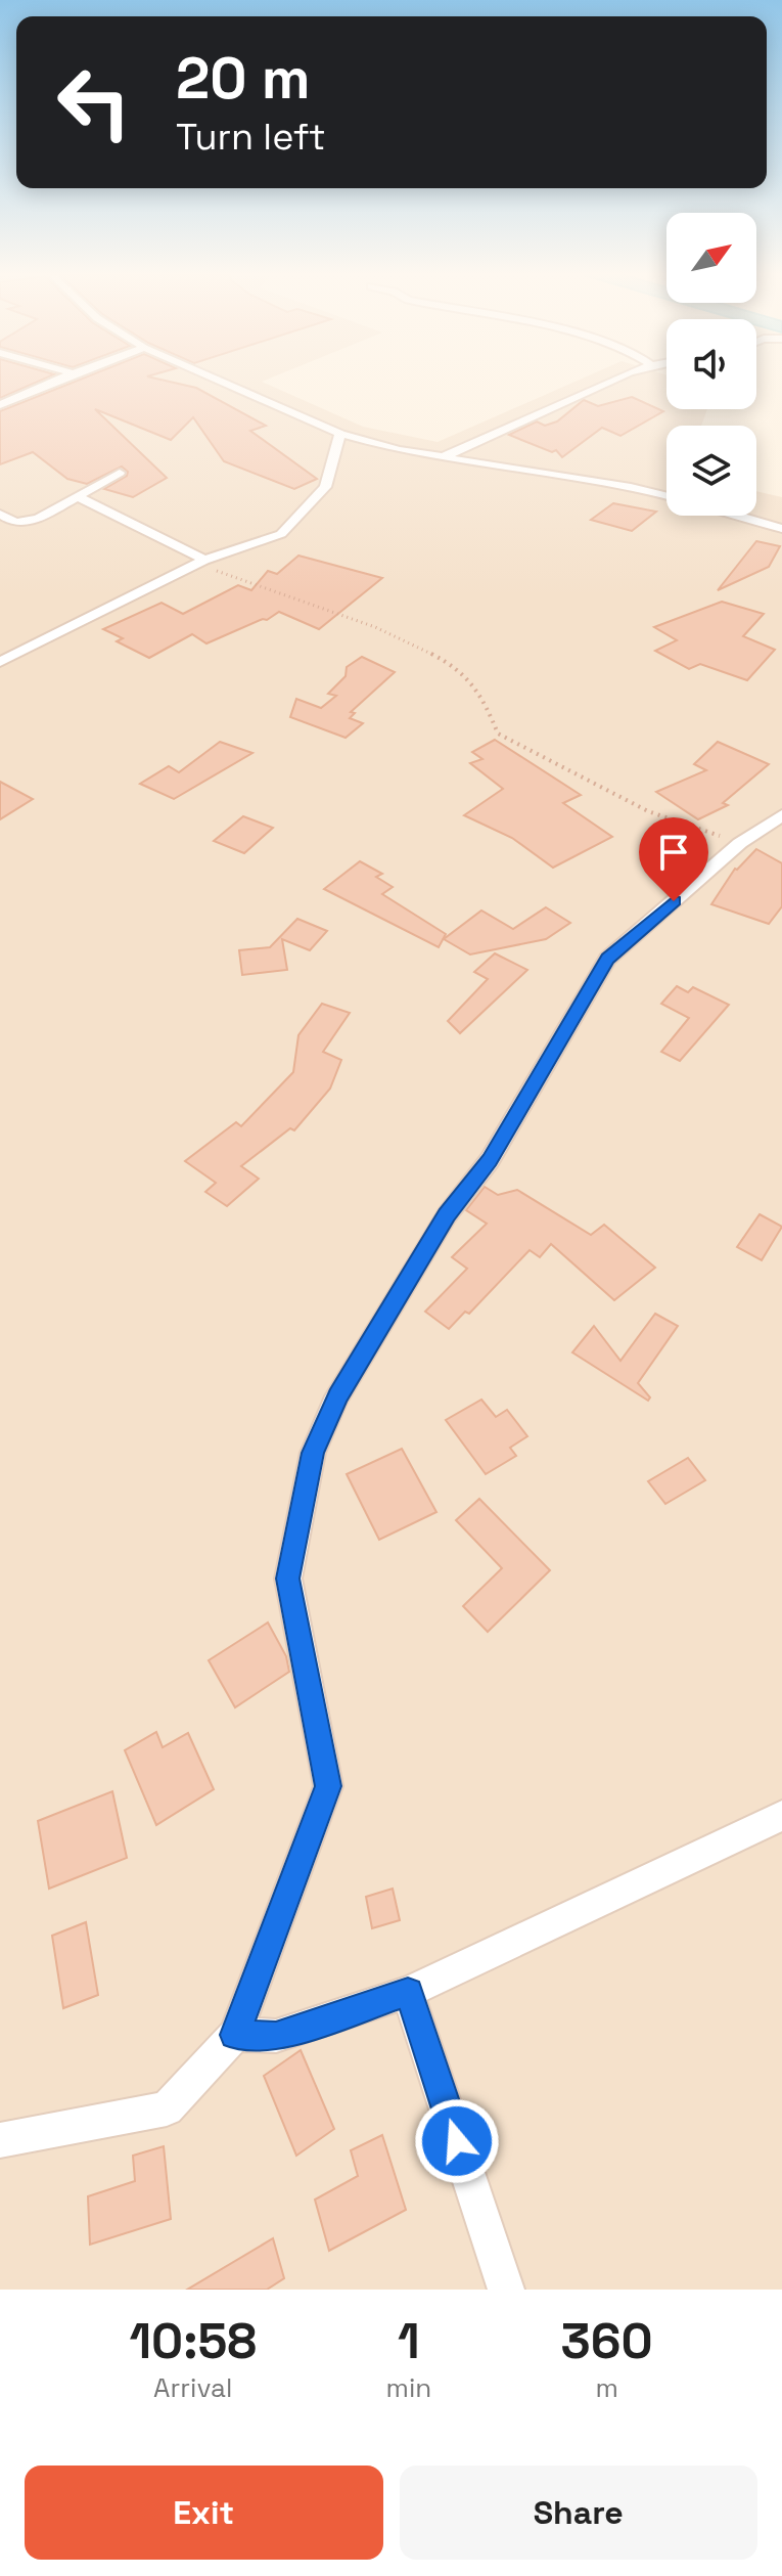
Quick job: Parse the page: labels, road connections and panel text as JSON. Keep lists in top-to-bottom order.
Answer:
{
  "north": "top right",
  "page": {
    "turn": ["20 m", "Turn left"],
    "eta": [
      "10:58",
      "Arrival",
      "1",
      "min",
      "360",
      "m"
    ],
    "buttons": ["Exit", "Share"]
  }
}
